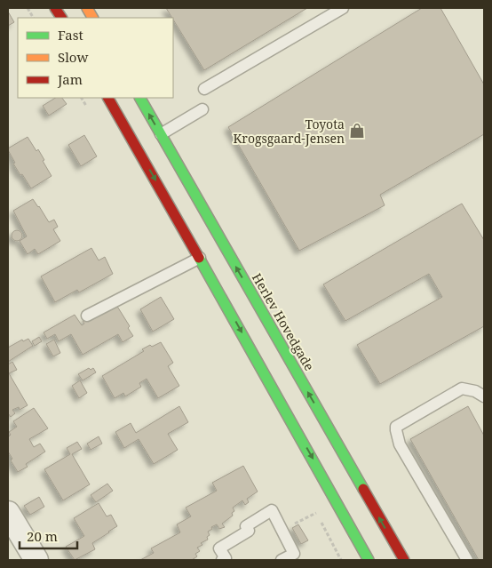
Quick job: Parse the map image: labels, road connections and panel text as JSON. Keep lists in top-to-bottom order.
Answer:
{
  "streets": {
    "main road": ["Herlev Hovedgade"]
  },
  "places": {
    "shop": ["Toyota Krogsgaard-Jensen"]
  },
  "legend": ["Fast", "Slow", "Jam"],
  "scale_bar": "20 m"
}
